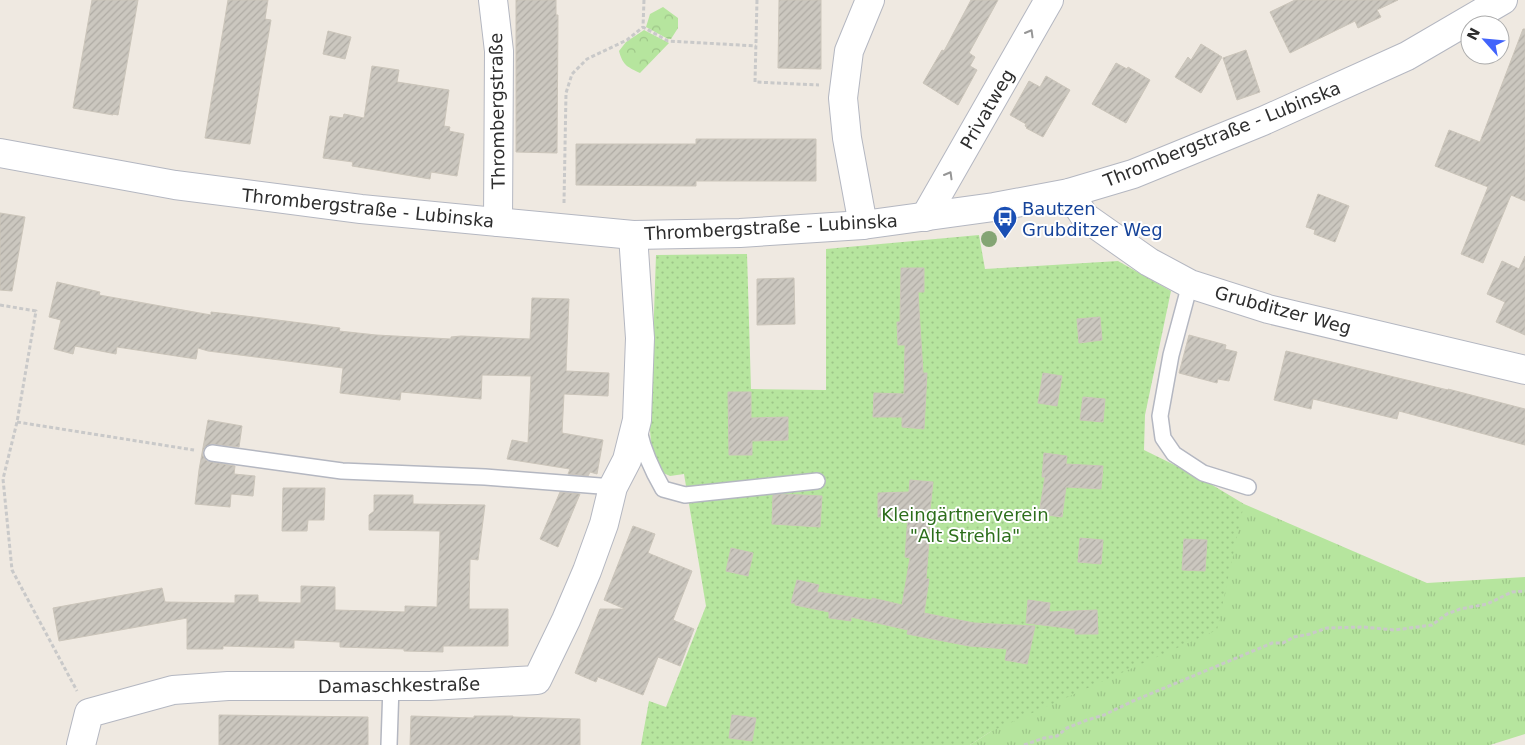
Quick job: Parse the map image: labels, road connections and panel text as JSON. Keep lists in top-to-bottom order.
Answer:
{
  "streets": {
    "street": [
      "Privatweg",
      "Thrombergstraße",
      "Thrombergstraße - Lubinska",
      "Grubditzer Weg",
      "Damaschkestraße"
    ]
  },
  "crossings": [
    ["Privatweg", "Thrombergstraße - Lubinska"],
    ["Thrombergstraße", "Thrombergstraße - Lubinska"],
    ["Thrombergstraße - Lubinska", "Grubditzer Weg"],
    ["Thrombergstraße - Lubinska", "Damaschkestraße"]
  ],
  "parks": ["Kleingärtnerverein \"Alt Strehla\""],
  "places": {
    "bus stop": ["Bautzen Grubditzer Weg"]
  },
  "north": "top left"
}
